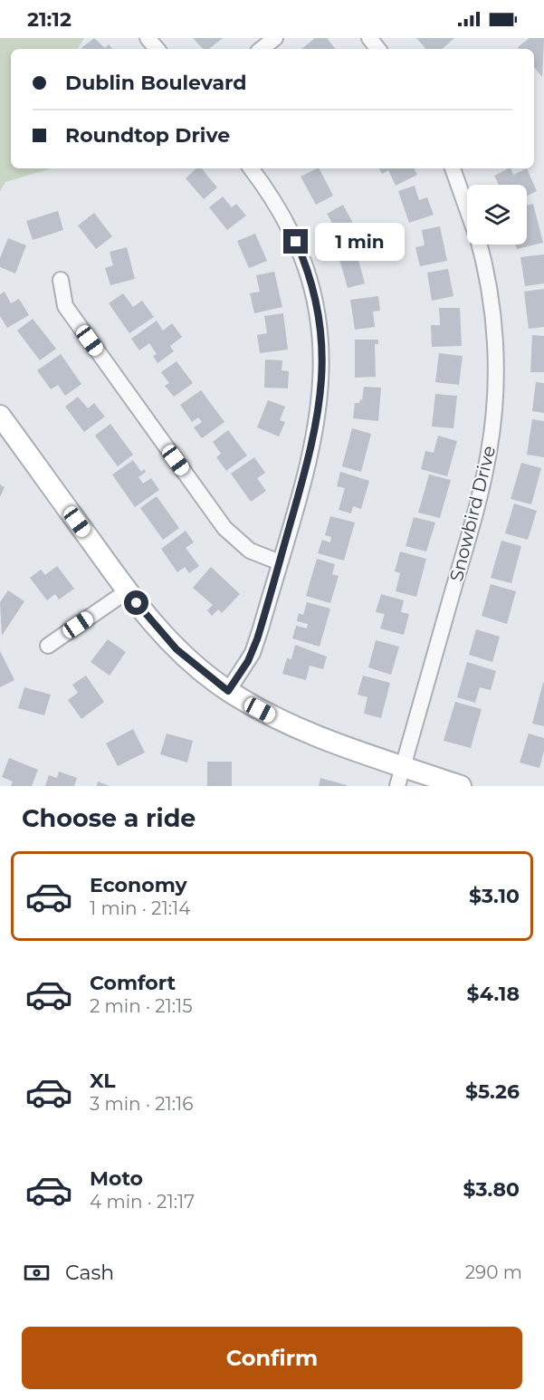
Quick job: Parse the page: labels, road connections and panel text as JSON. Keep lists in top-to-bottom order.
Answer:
{
  "streets": {
    "street": ["Snowbird Drive"]
  },
  "page": {
    "status": "21:12",
    "banner": ["Dublin Boulevard", "Roundtop Drive"],
    "bubble": "1 min",
    "heading": "Choose a ride",
    "list": [
      {
        "name": "Economy",
        "note": "1 min · 21:14",
        "value": "$3.10"
      },
      {
        "name": "Comfort",
        "note": "2 min · 21:15",
        "value": "$4.18"
      },
      {
        "name": "XL",
        "note": "3 min · 21:16",
        "value": "$5.26"
      },
      {
        "name": "Moto",
        "note": "4 min · 21:17",
        "value": "$3.80"
      }
    ],
    "pay": ["Cash", "290 m"],
    "buttons": "Confirm"
  }
}
